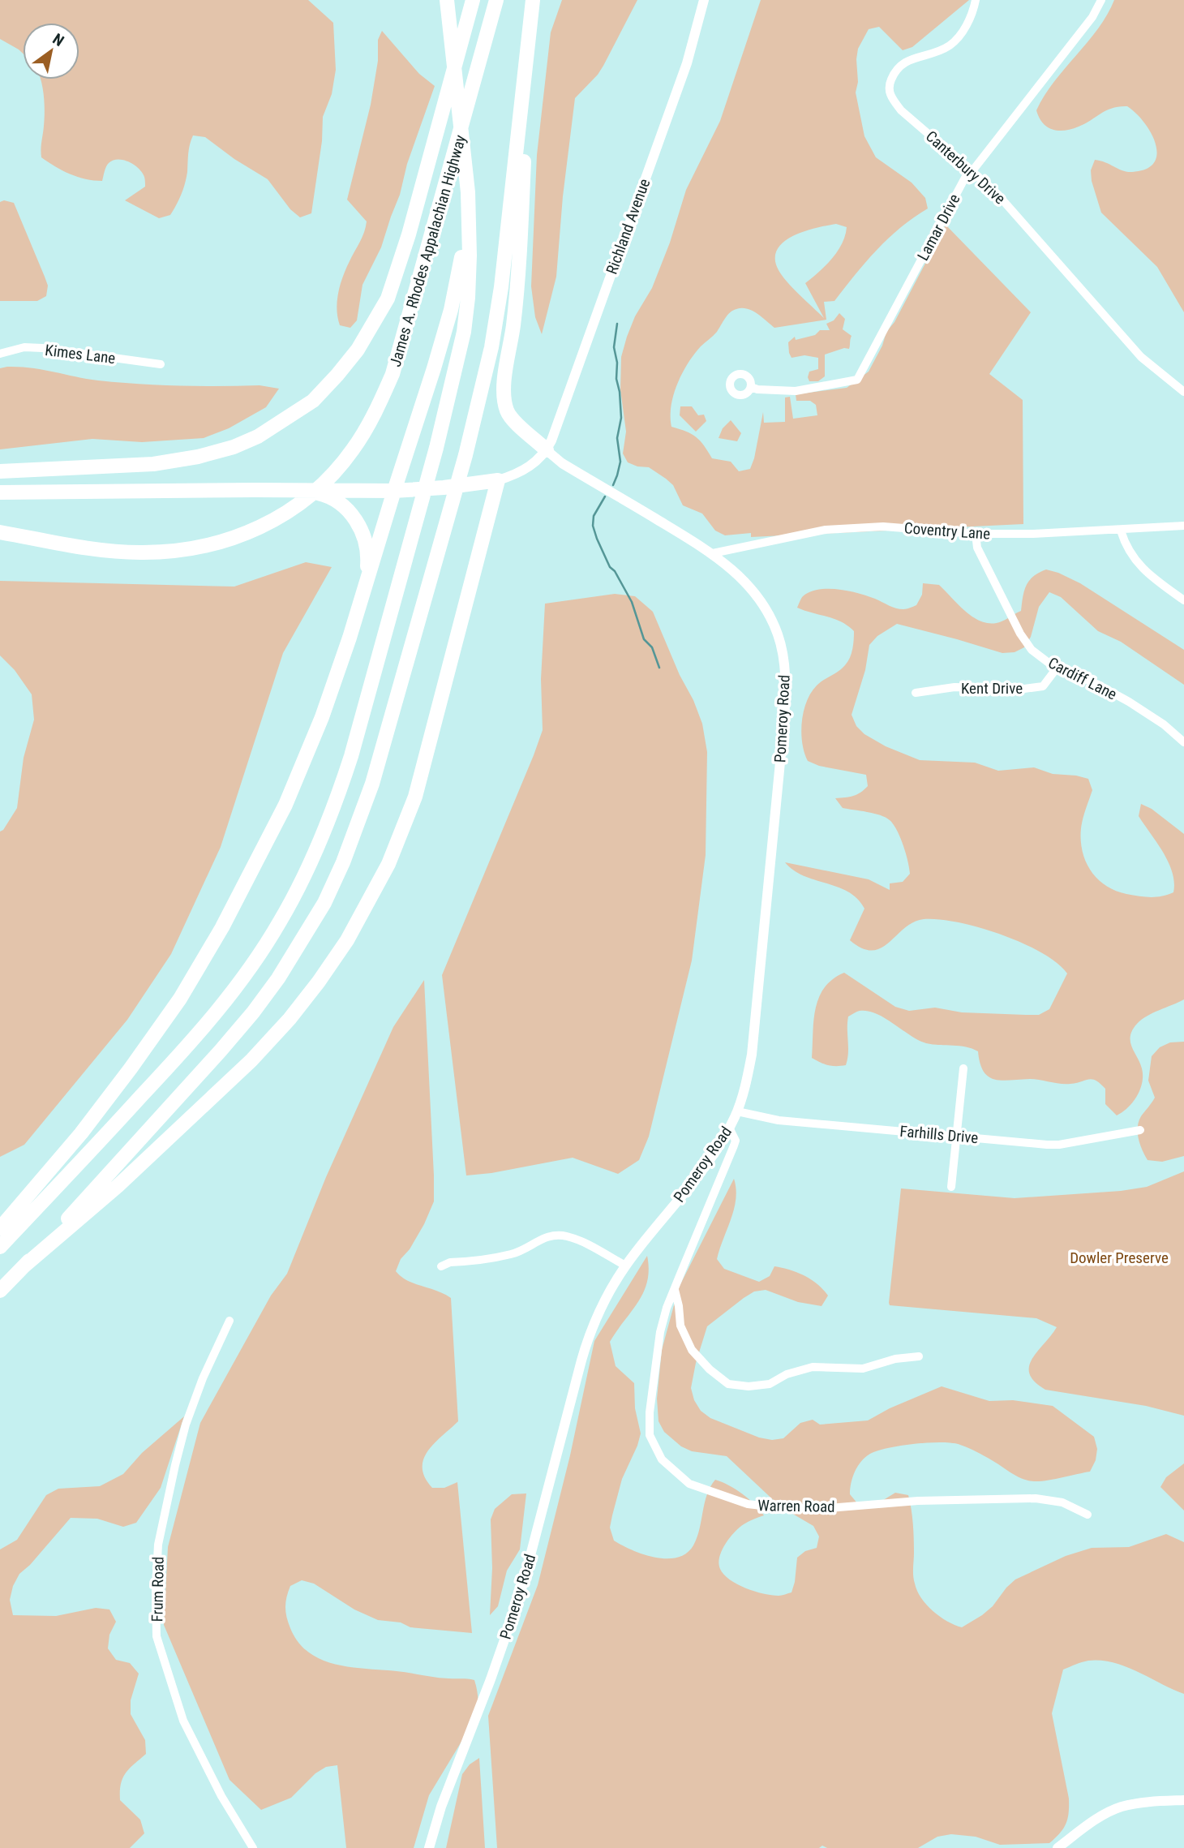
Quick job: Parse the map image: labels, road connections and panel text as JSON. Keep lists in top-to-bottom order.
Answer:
{
  "streets": {
    "highway": ["James A. Rhodes Appalachian Highway"],
    "street": [
      "Canterbury Drive",
      "Richland Avenue",
      "Lamar Drive",
      "Kimes Lane",
      "Coventry Lane",
      "Cardiff Lane",
      "Kent Drive",
      "Pomeroy Road",
      "Farhills Drive",
      "Warren Road",
      "Frum Road"
    ]
  },
  "crossings": [
    ["Canterbury Drive", "Lamar Drive"],
    ["Richland Avenue", "Pomeroy Road"],
    ["Coventry Lane", "Cardiff Lane"],
    ["Coventry Lane", "Pomeroy Road"],
    ["Cardiff Lane", "Kent Drive"],
    ["Pomeroy Road", "Farhills Drive"],
    ["Pomeroy Road", "Warren Road"]
  ],
  "parks": ["Dowler Preserve"],
  "north": "top right"
}
